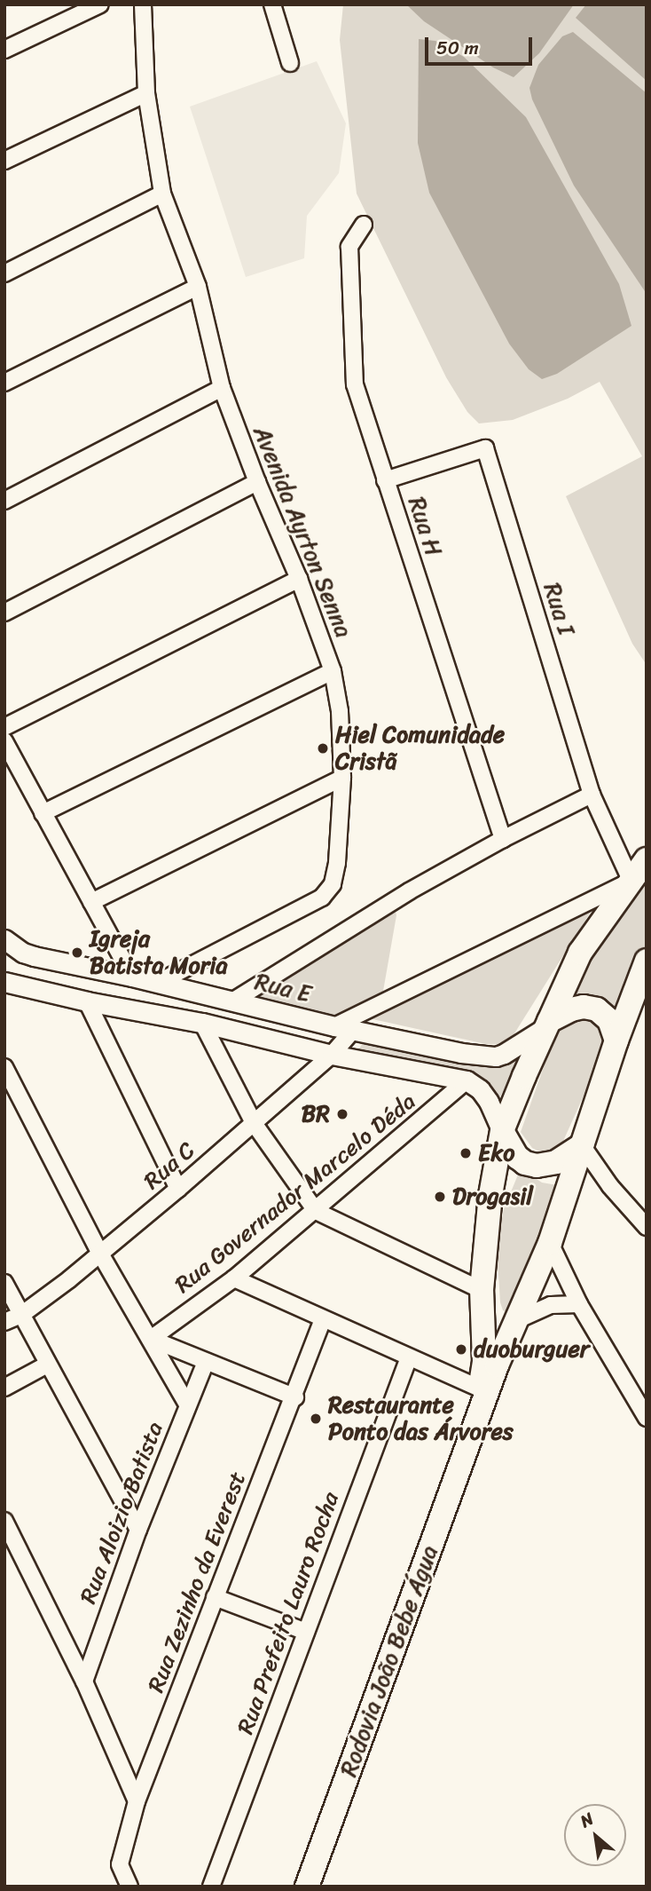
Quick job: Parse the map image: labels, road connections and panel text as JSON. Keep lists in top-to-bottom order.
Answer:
{
  "streets": {
    "main road": ["Rodovia João Bebe Água"],
    "street": [
      "Rua H",
      "Avenida Ayrton Senna",
      "Rua I",
      "Rua E",
      "Rua C",
      "Rua Governador Marcelo Déda",
      "Rua Aloizio Batista",
      "Rua Zezinho da Everest",
      "Rua Prefeito Lauro Rocha"
    ]
  },
  "crossings": [
    ["Rua H", "Rua I"],
    ["Avenida Ayrton Senna", "Rua E"],
    ["Rua E", "Rua C"]
  ],
  "places": [
    "Hiel Comunidade Cristã",
    "Igreja Batista Moria",
    "BR",
    "Eko",
    "Drogasil",
    "duoburguer",
    "Restaurante Ponto das Árvores"
  ],
  "scale_bar": "50 m",
  "north": "top left"
}
